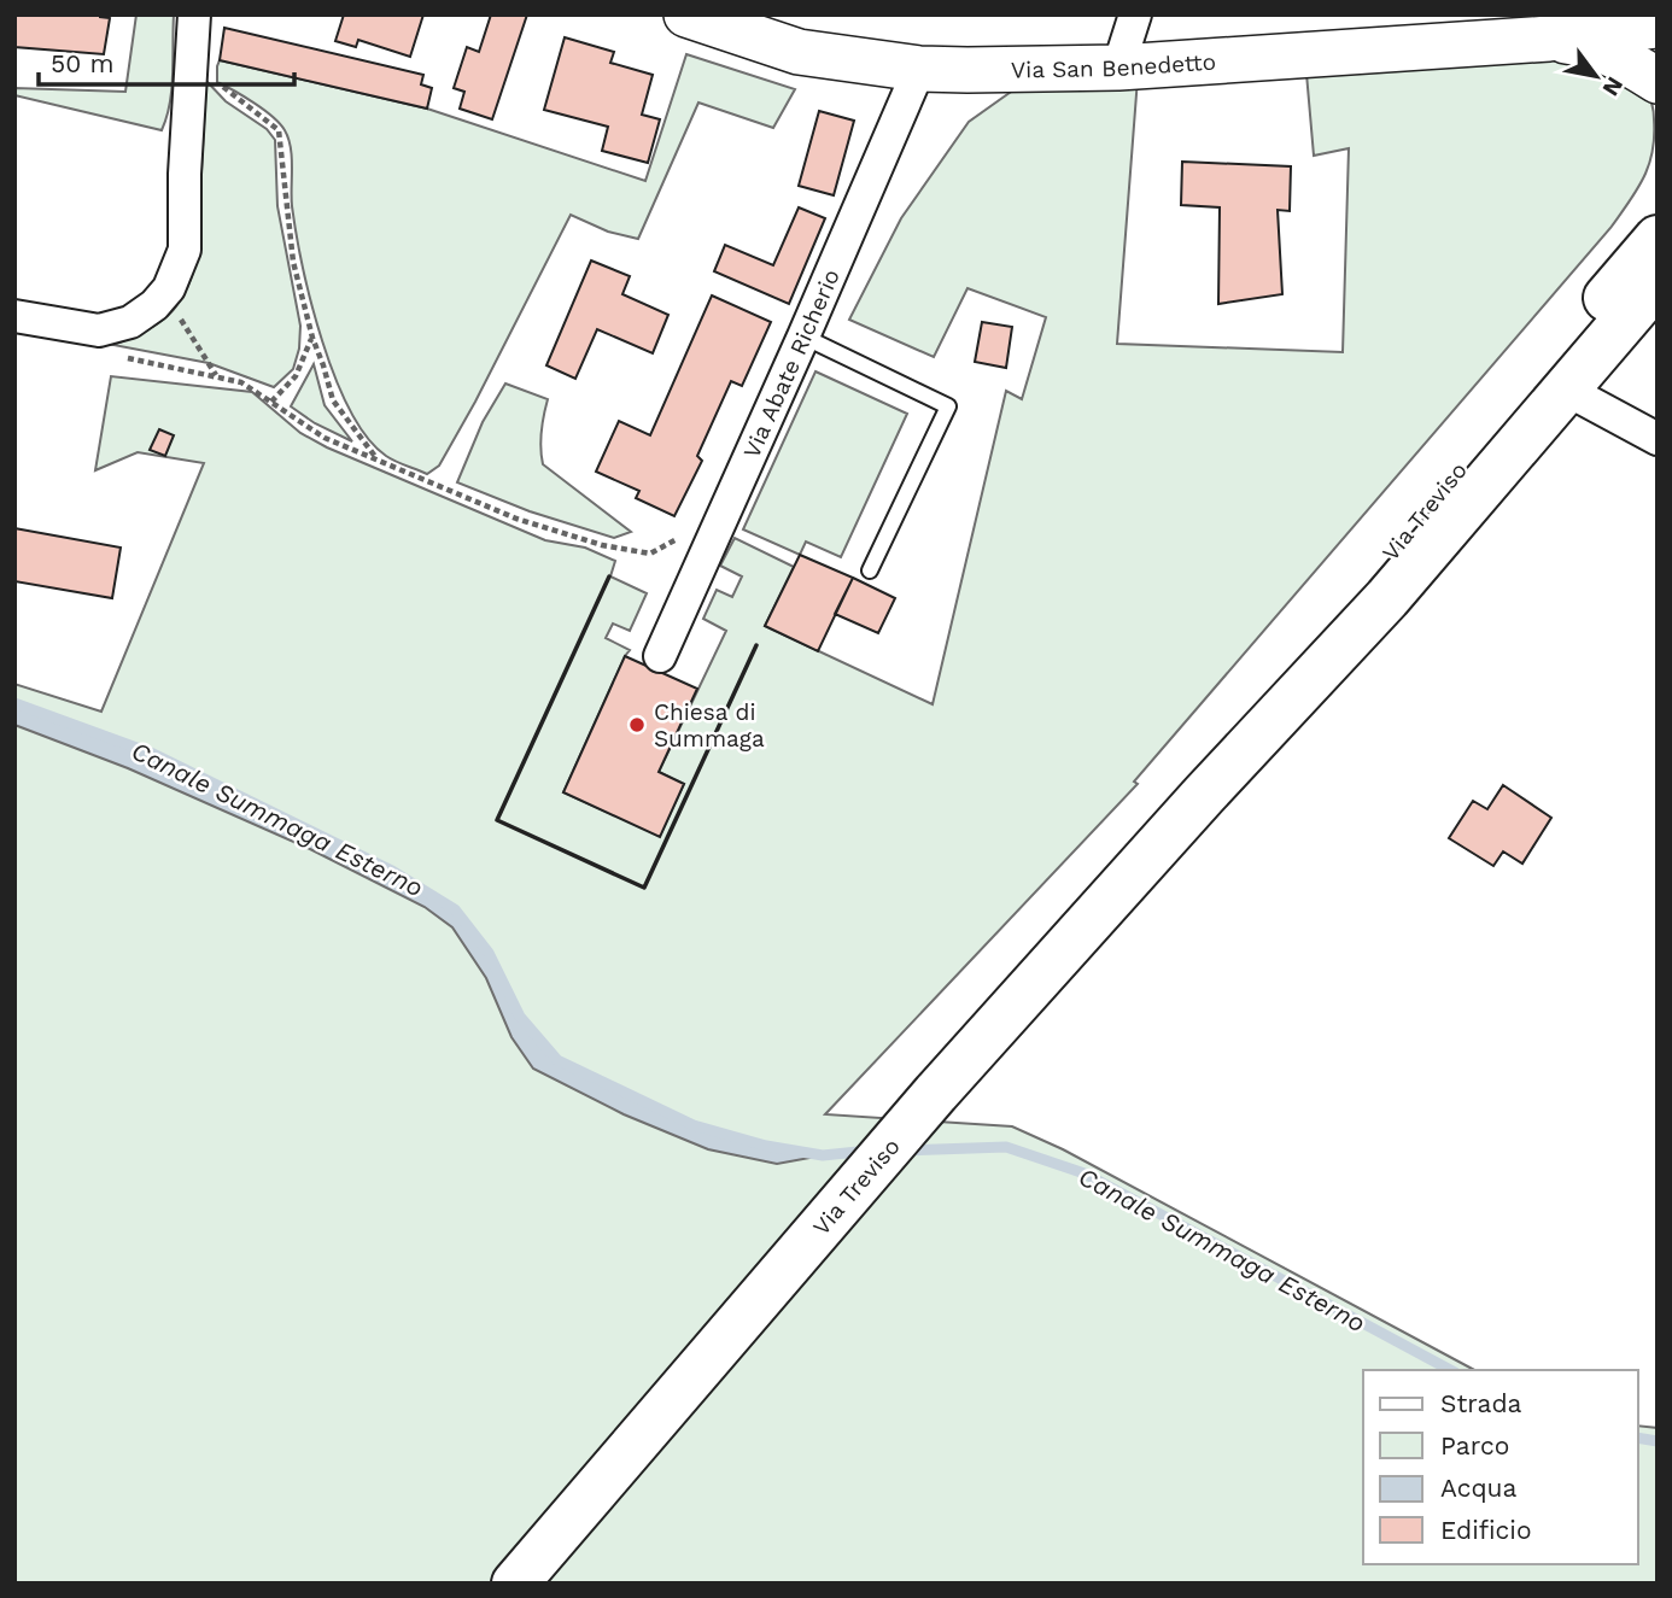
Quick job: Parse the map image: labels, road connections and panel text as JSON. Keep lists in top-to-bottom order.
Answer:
{
  "streets": {
    "main road": ["Via Treviso"],
    "street": ["Via San Benedetto", "Via Abate Richerio"]
  },
  "crossings": [
    ["Via San Benedetto", "Via Abate Richerio"]
  ],
  "water": ["Canale Summaga Esterno"],
  "places": ["Chiesa di Summaga"],
  "legend": [
    "Strada",
    "Parco",
    "Acqua",
    "Edificio"
  ],
  "scale_bar": "50 m",
  "north": "bottom right"
}
